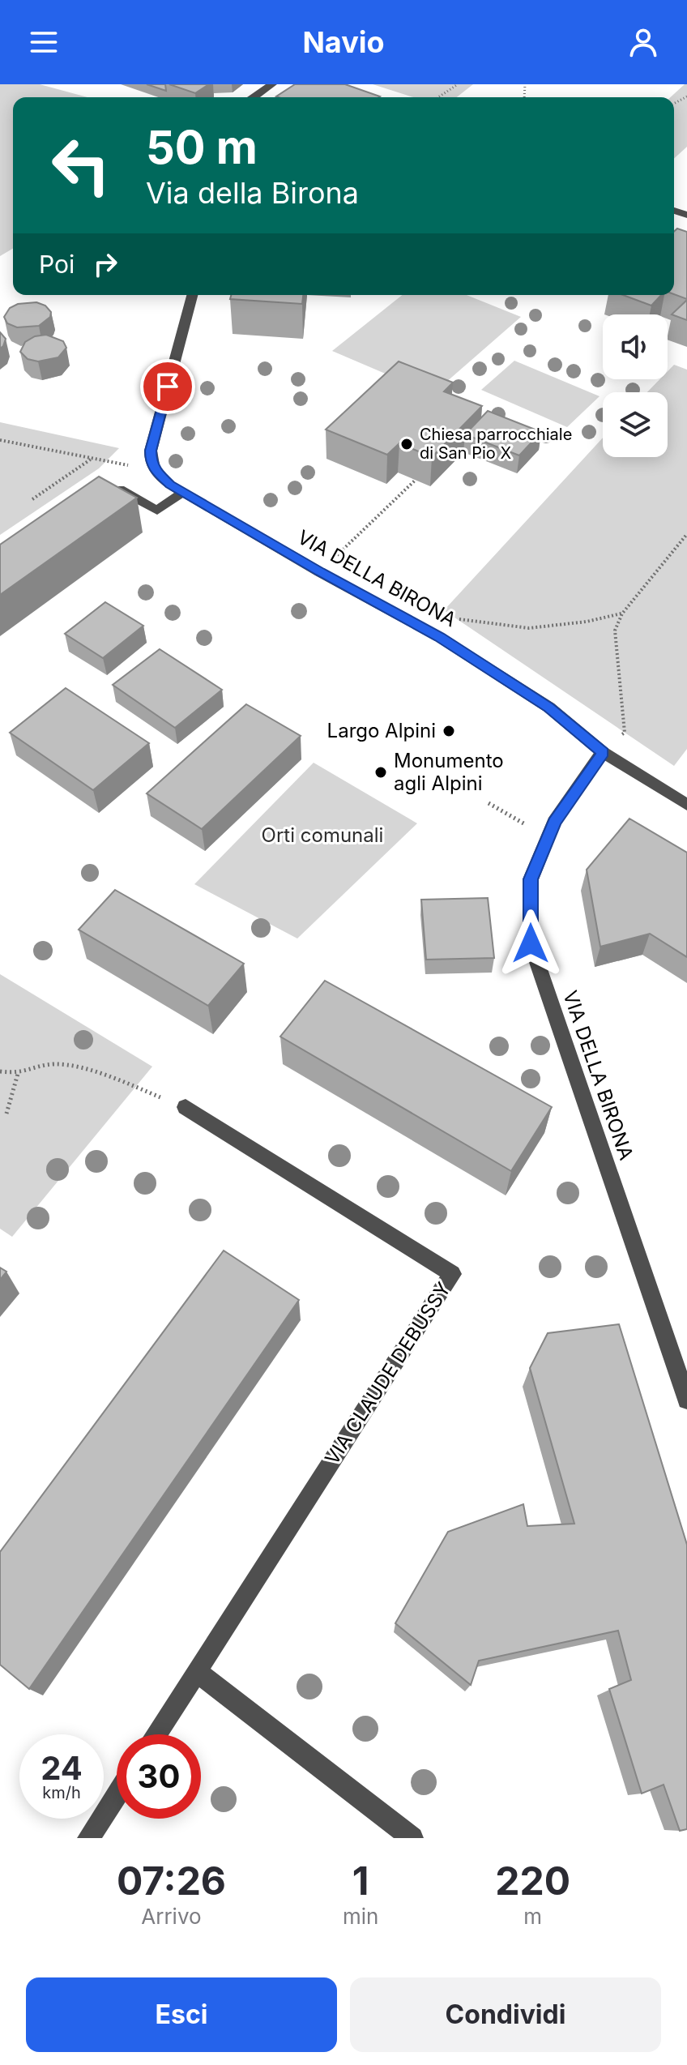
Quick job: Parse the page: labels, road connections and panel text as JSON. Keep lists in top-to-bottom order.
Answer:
{
  "streets": {
    "street": ["VIA DELLA BIRONA", "VIA CLAUDE DEBUSSY"]
  },
  "parks": ["Orti comunali"],
  "places": ["Chiesa parrocchiale di San Pio X", "Largo Alpini", "Monumento agli Alpini"],
  "page": {
    "header": "Navio",
    "turn": ["50 m", "Via della Birona"],
    "then": "Poi",
    "speed": "24 km/h",
    "limit": "30",
    "eta": [
      "07:26",
      "Arrivo",
      "1",
      "min",
      "220",
      "m"
    ],
    "buttons": ["Esci", "Condividi"]
  }
}
